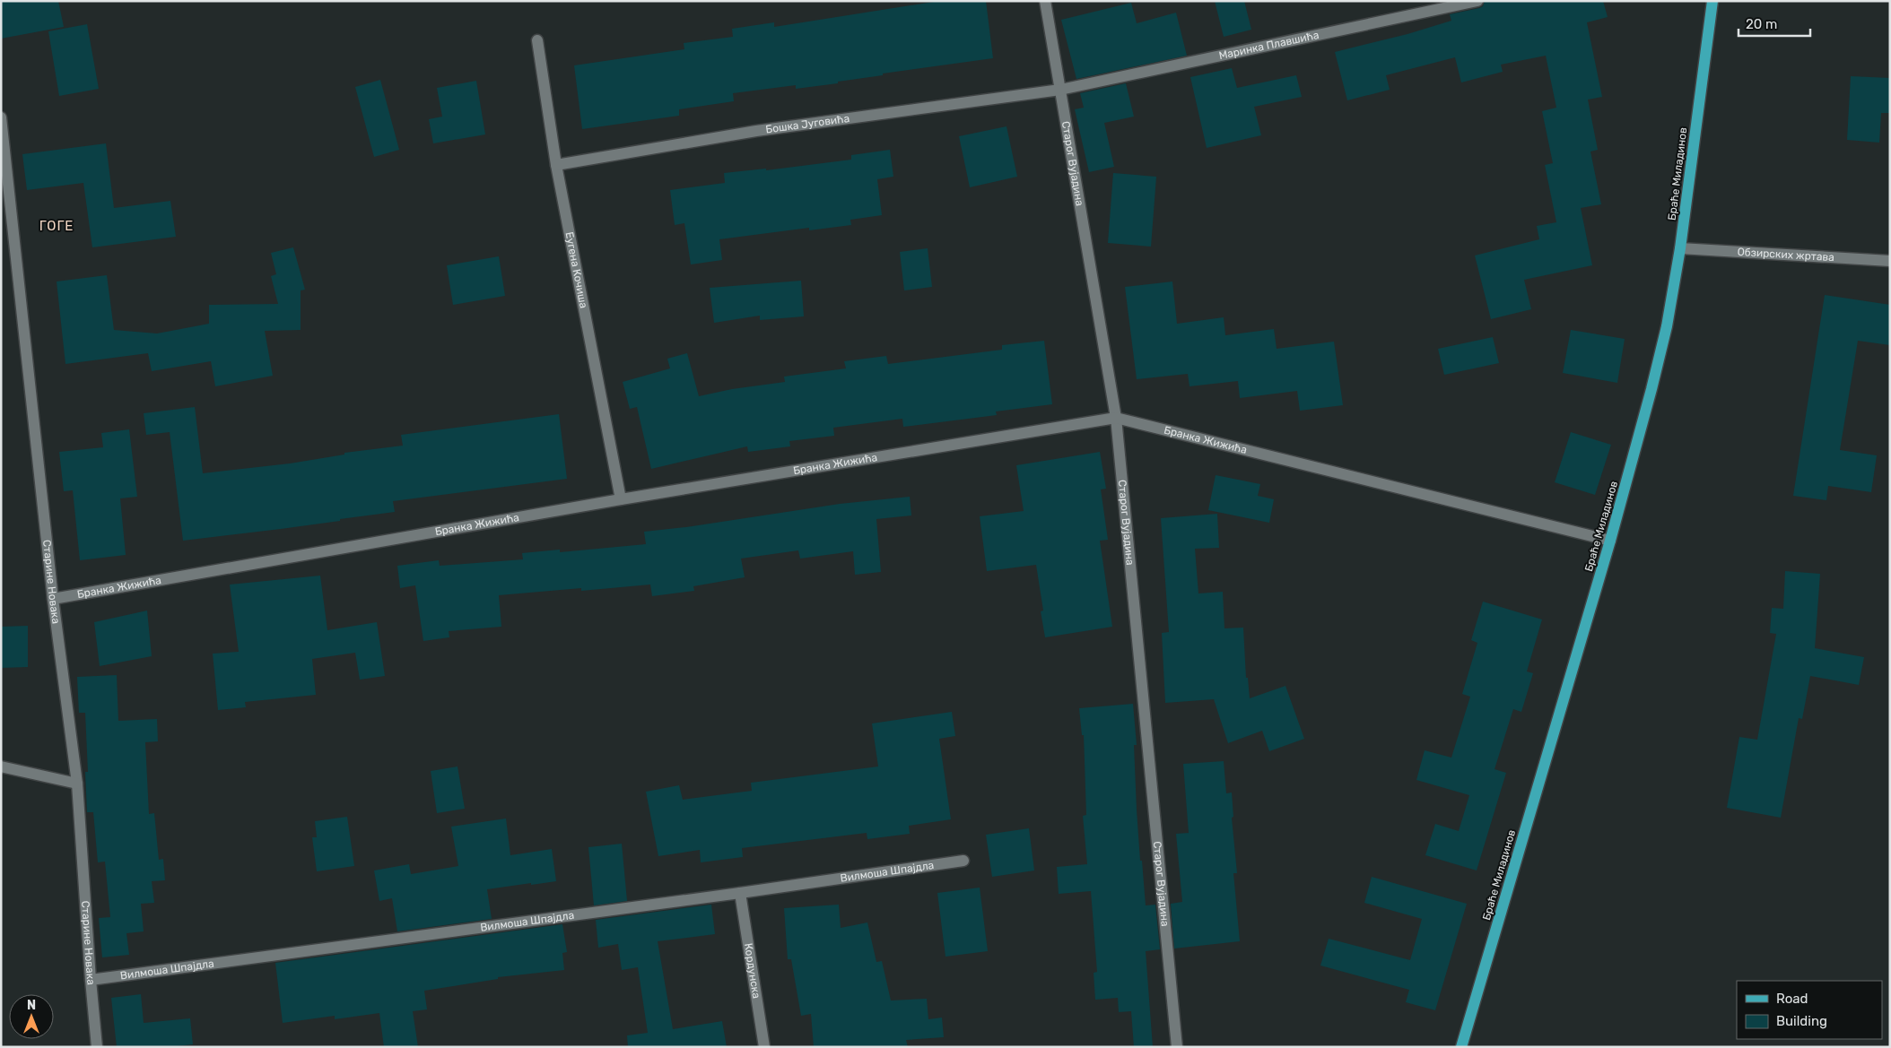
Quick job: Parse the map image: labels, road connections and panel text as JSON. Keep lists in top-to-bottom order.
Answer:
{
  "streets": {
    "main road": ["Браће Миладинов"],
    "street": [
      "Маринка Плавшића",
      "Бошка Југовића",
      "Старог Вујадина",
      "Обзирских жртава",
      "Еугена Кочиша",
      "Бранка Жижића",
      "Старине Новака",
      "Вилмоша Шпајдла",
      "Кордунска"
    ]
  },
  "crossings": [
    ["Маринка Плавшића", "Бошка Југовића"],
    ["Маринка Плавшића", "Старог Вујадина"],
    ["Бошка Југовића", "Старог Вујадина"],
    ["Бошка Југовића", "Еугена Кочиша"],
    ["Старог Вујадина", "Бранка Жижића"],
    ["Браће Миладинов", "Обзирских жртава"],
    ["Браће Миладинов", "Бранка Жижића"],
    ["Еугена Кочиша", "Бранка Жижића"],
    ["Бранка Жижића", "Старине Новака"],
    ["Старине Новака", "Вилмоша Шпајдла"],
    ["Вилмоша Шпајдла", "Кордунска"]
  ],
  "districts": ["ГОГЕ"],
  "legend": ["Road", "Building"],
  "scale_bar": "20 m",
  "north": "top"
}
